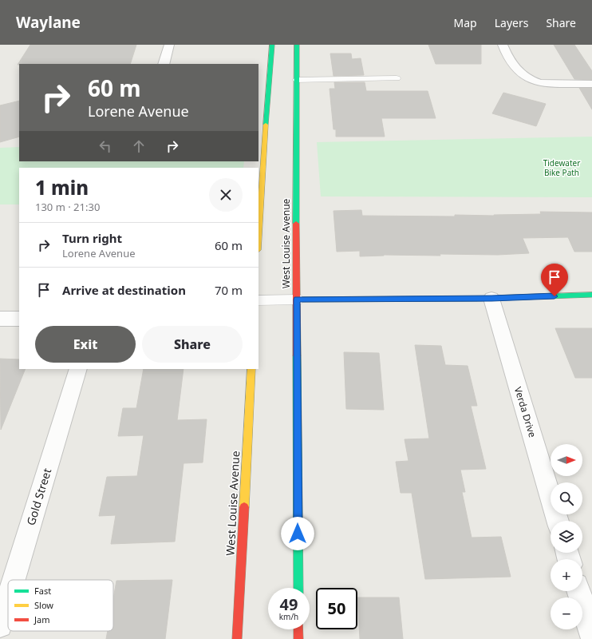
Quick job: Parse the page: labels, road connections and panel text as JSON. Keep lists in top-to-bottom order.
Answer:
{
  "streets": {
    "main road": ["West Louise Avenue"],
    "street": ["Verda Drive", "Gold Street"]
  },
  "parks": ["Tidewater Bike Path"],
  "legend": ["Fast", "Slow", "Jam"],
  "north": "right",
  "page": {
    "header": "Waylane",
    "nav": ["Map", "Layers", "Share"],
    "turn": ["60 m", "Lorene Avenue"],
    "heading": ["1 min", "130 m · 21:30"],
    "list": [
      {
        "name": "Turn right",
        "note": "Lorene Avenue",
        "value": "60 m"
      },
      {
        "name": "Arrive at destination",
        "value": "70 m"
      }
    ],
    "buttons": ["Exit", "Share"],
    "map_buttons": ["+", "−"],
    "speed": "49 km/h",
    "limit": "50"
  }
}
